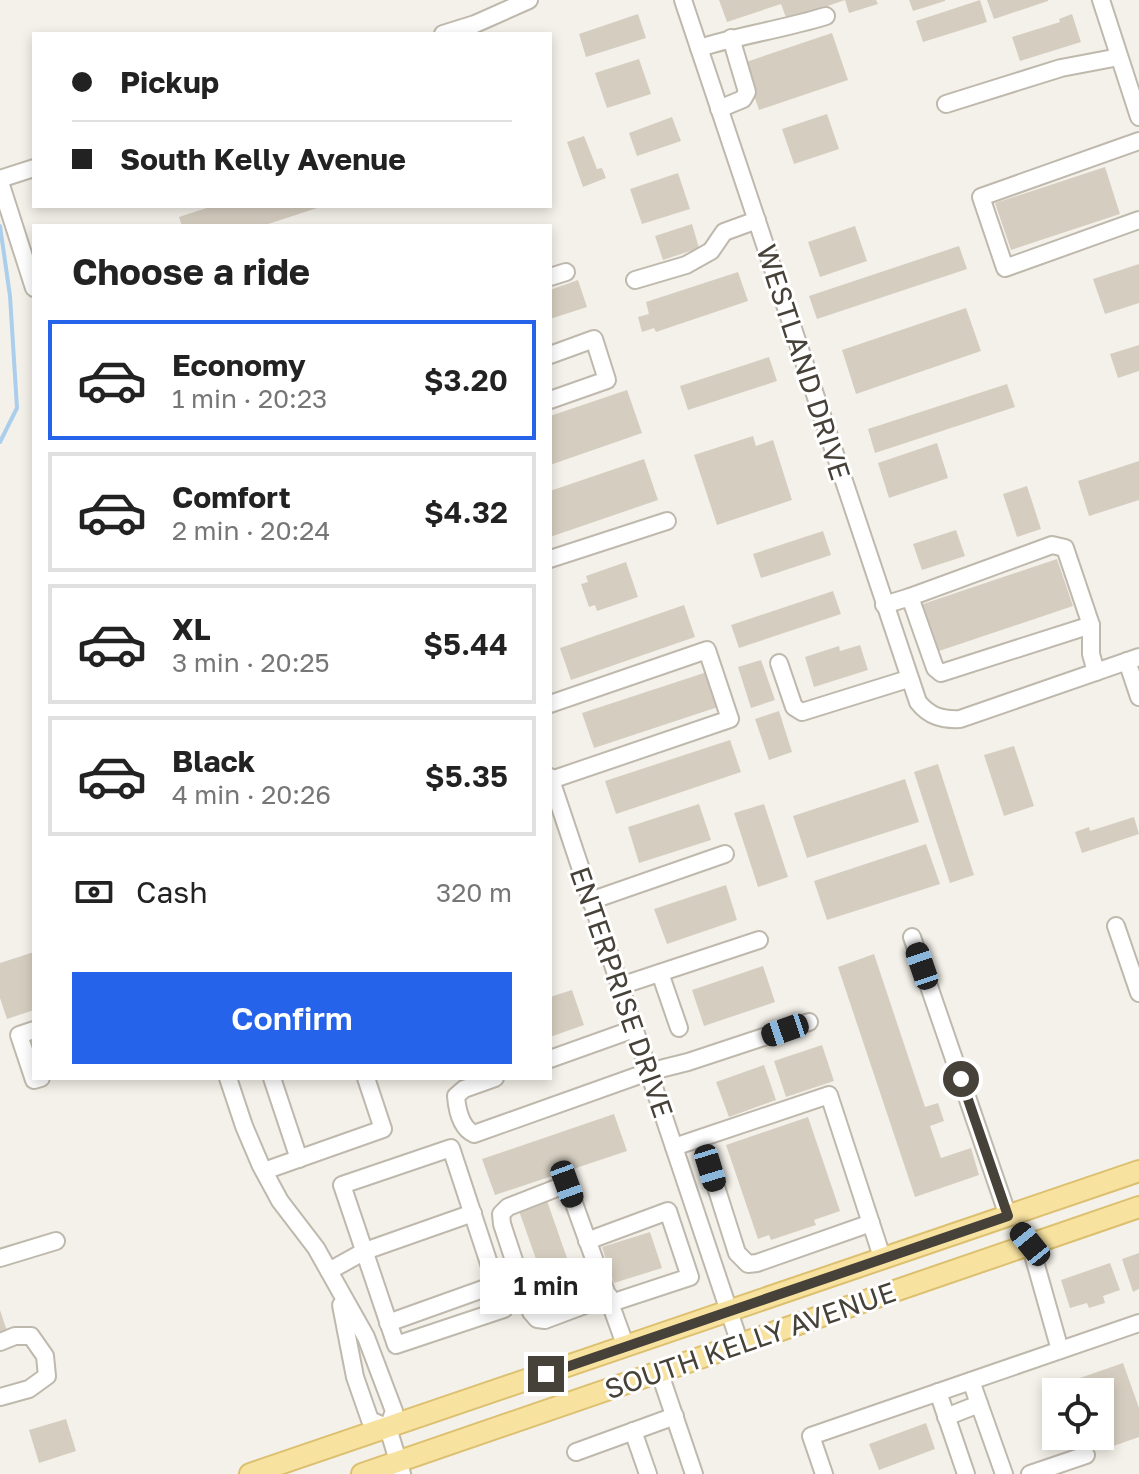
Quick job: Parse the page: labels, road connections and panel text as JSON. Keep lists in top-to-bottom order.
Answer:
{
  "streets": {
    "main road": ["SOUTH KELLY AVENUE"],
    "street": ["WESTLAND DRIVE", "ENTERPRISE DRIVE"]
  },
  "crossings": [
    ["ENTERPRISE DRIVE", "SOUTH KELLY AVENUE"]
  ],
  "page": {
    "banner": ["Pickup", "South Kelly Avenue"],
    "heading": "Choose a ride",
    "list": [
      {
        "name": "Economy",
        "note": "1 min · 20:23",
        "value": "$3.20"
      },
      {
        "name": "Comfort",
        "note": "2 min · 20:24",
        "value": "$4.32"
      },
      {
        "name": "XL",
        "note": "3 min · 20:25",
        "value": "$5.44"
      },
      {
        "name": "Black",
        "note": "4 min · 20:26",
        "value": "$5.35"
      }
    ],
    "pay": ["Cash", "320 m"],
    "buttons": "Confirm",
    "bubble": "1 min"
  }
}
